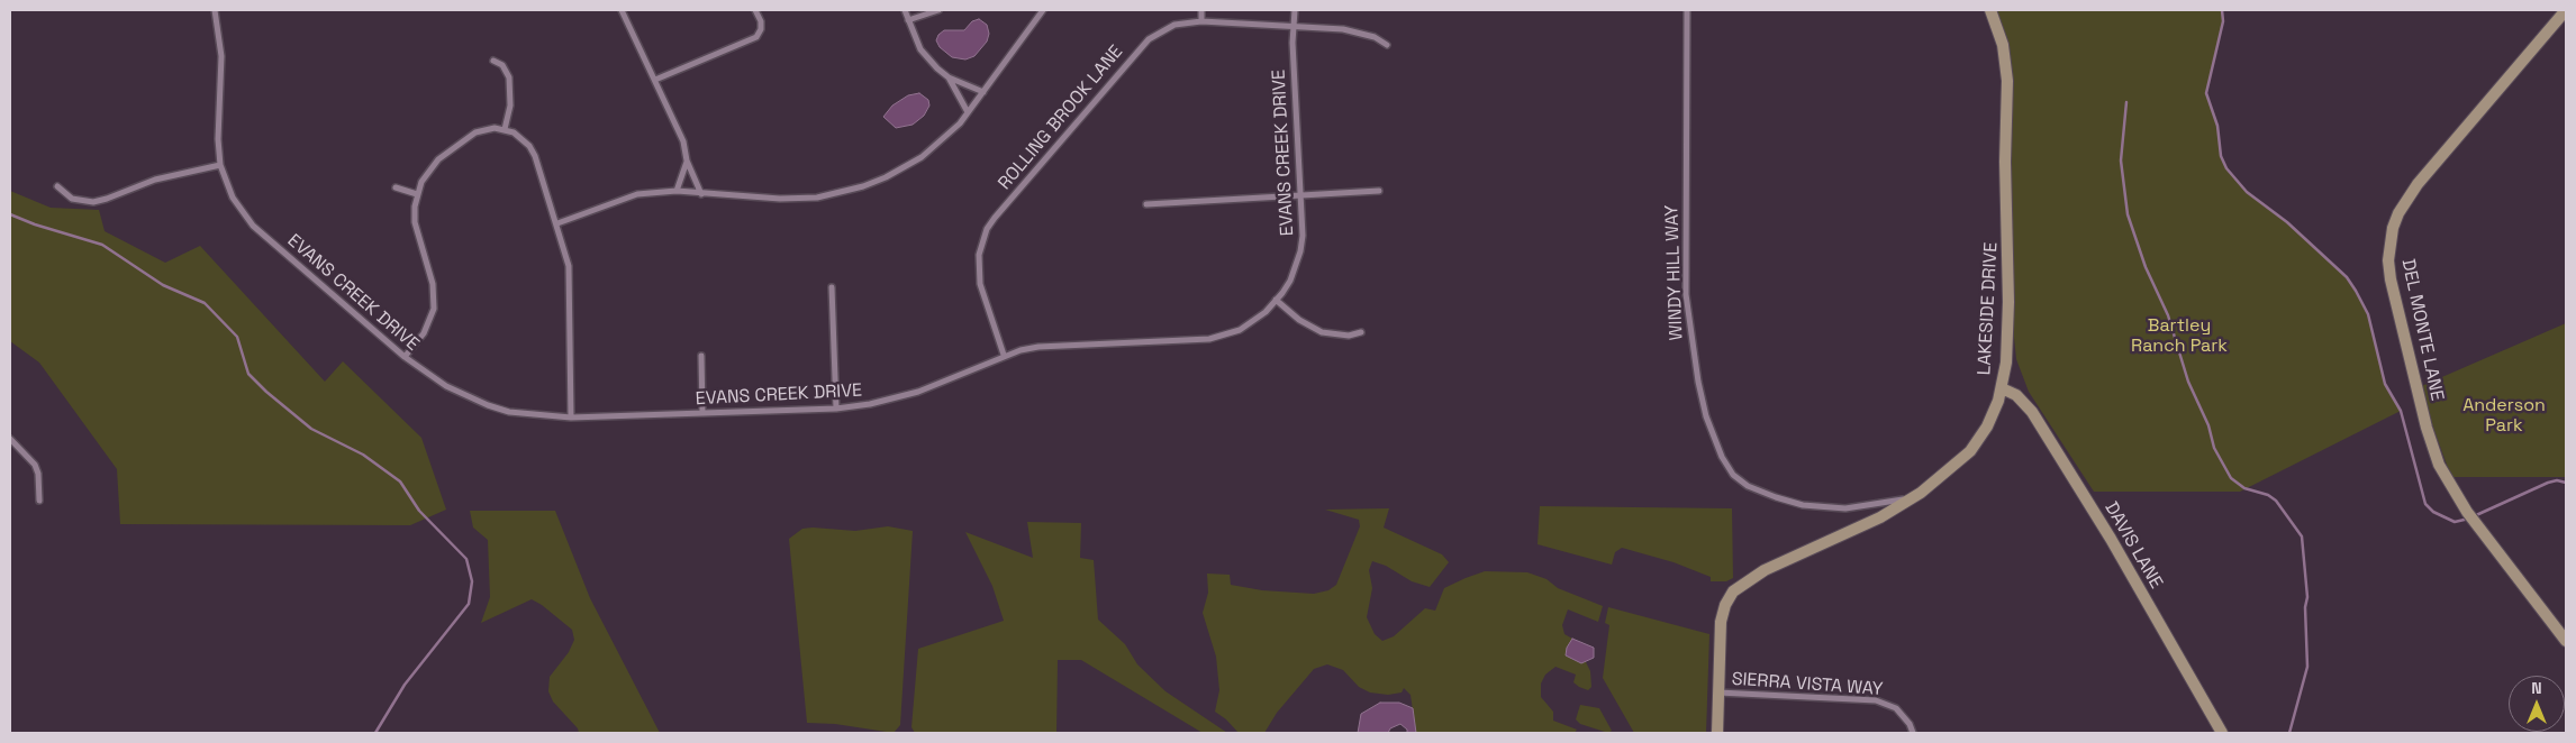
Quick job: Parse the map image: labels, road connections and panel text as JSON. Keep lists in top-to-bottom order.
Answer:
{
  "streets": {
    "street": [
      "ROLLING BROOK LANE",
      "EVANS CREEK DRIVE",
      "WINDY HILL WAY",
      "LAKESIDE DRIVE",
      "DEL MONTE LANE",
      "DAVIS LANE",
      "SIERRA VISTA WAY"
    ]
  },
  "crossings": [
    ["ROLLING BROOK LANE", "EVANS CREEK DRIVE"],
    ["WINDY HILL WAY", "LAKESIDE DRIVE"],
    ["LAKESIDE DRIVE", "DAVIS LANE"],
    ["LAKESIDE DRIVE", "SIERRA VISTA WAY"]
  ],
  "parks": ["Bartley Ranch Park", "Anderson Park"],
  "north": "top"
}
